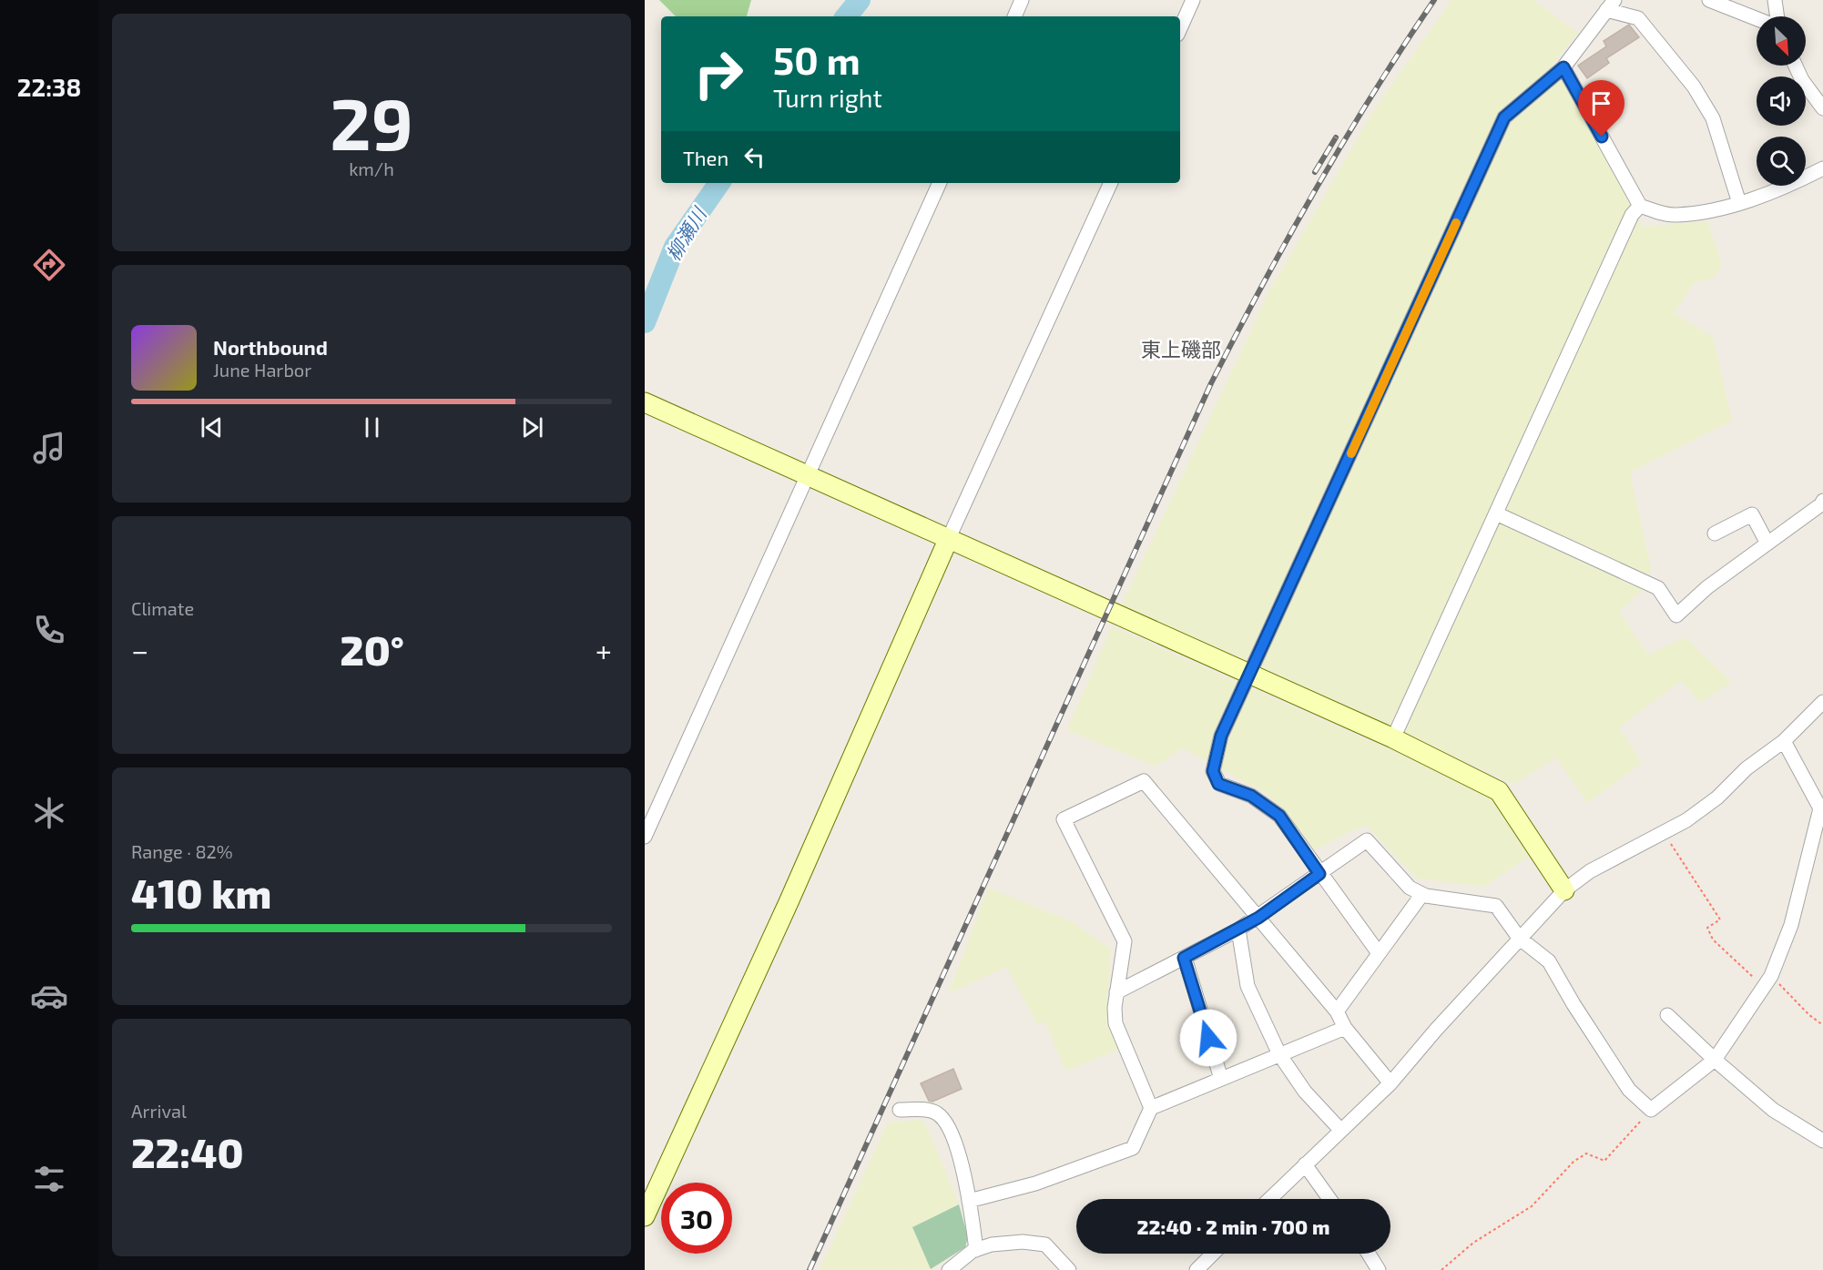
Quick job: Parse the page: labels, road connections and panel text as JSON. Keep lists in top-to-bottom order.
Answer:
{
  "districts": ["東上磯部"],
  "water": ["柳瀬川"],
  "north": "bottom right",
  "page": {
    "tabs": "22:38",
    "tile": [
      ["29", "km/h"],
      "Climate",
      ["Range · 82%", "410 km"],
      ["Arrival", "22:40"]
    ],
    "turn": ["50 m", "Turn right"],
    "then": "Then",
    "song": ["Northbound", "June Harbor"],
    "heat": ["−", "20°", "+"],
    "limit": "30",
    "trip": "22:40 · 2 min · 700 m"
  }
}
